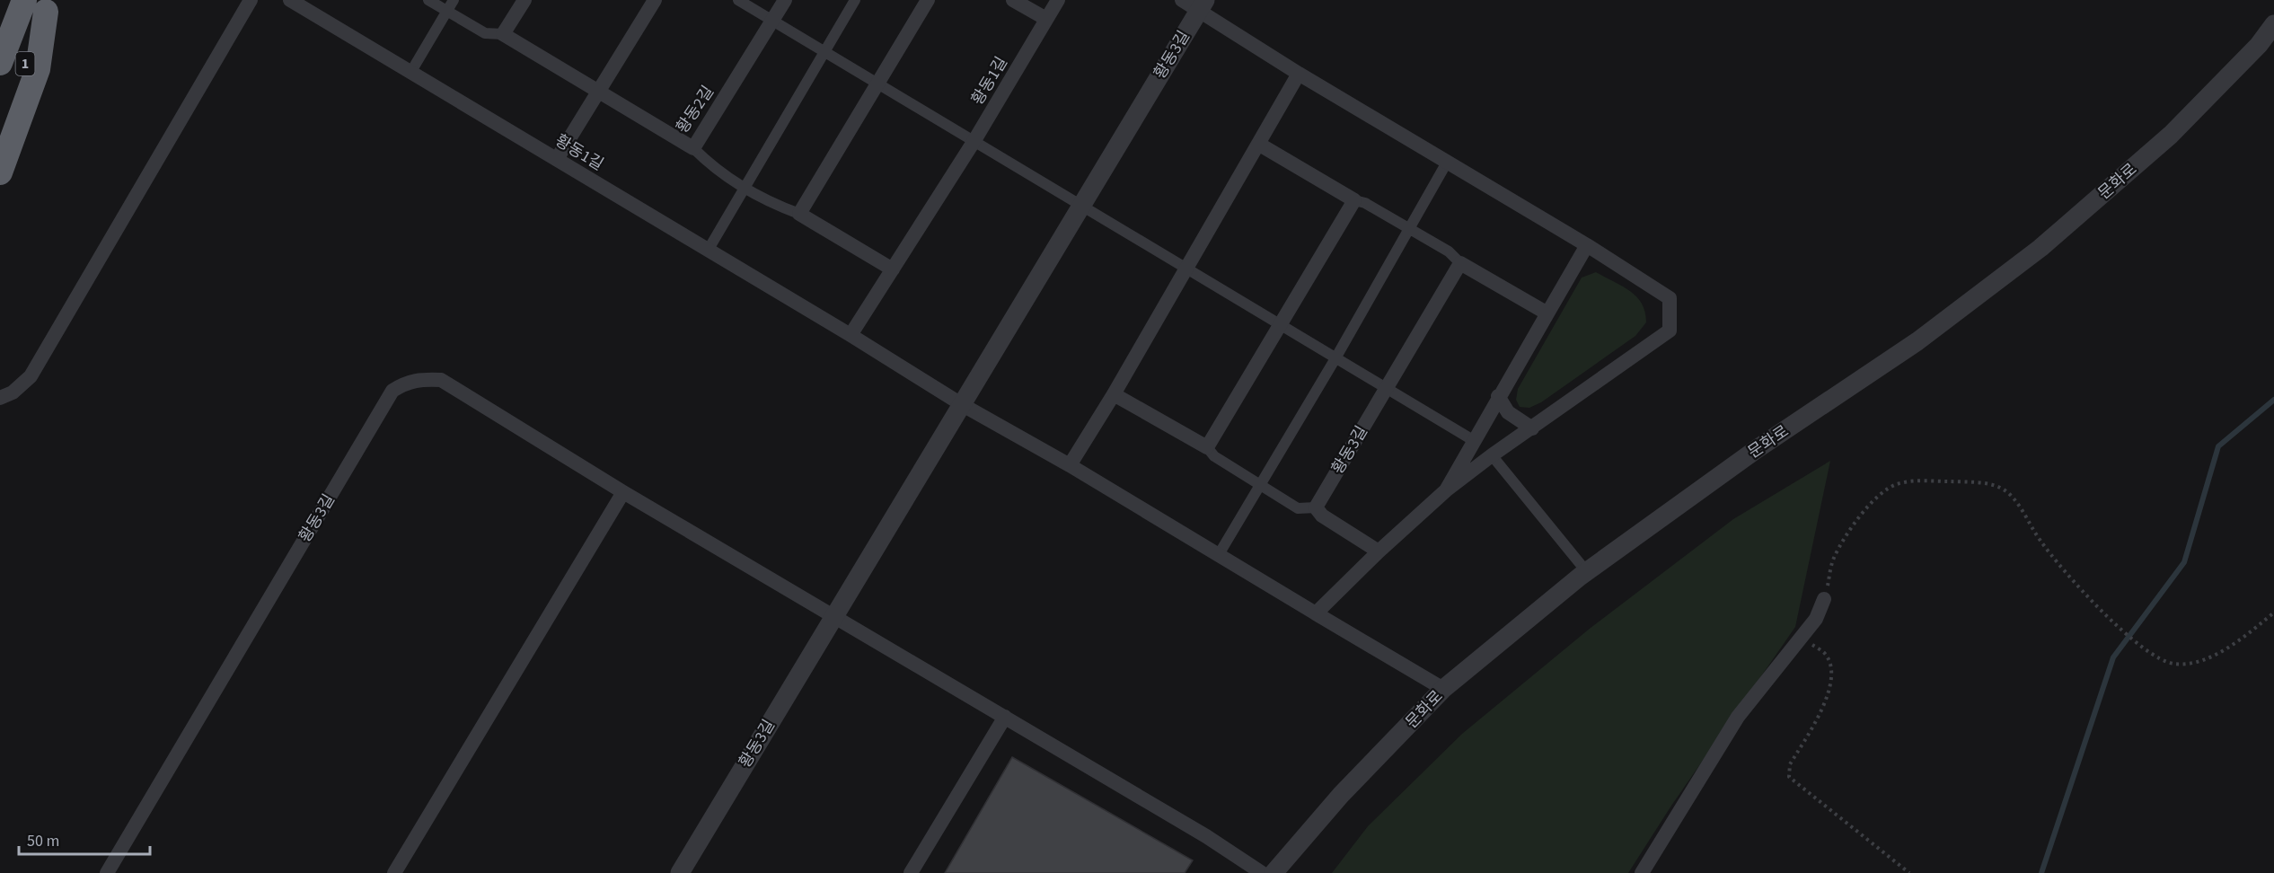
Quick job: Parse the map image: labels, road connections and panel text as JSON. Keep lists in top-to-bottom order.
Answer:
{
  "streets": {
    "highway": ["1"],
    "street": [
      "황동3길",
      "황동1길",
      "황동2길",
      "문화로"
    ]
  },
  "crossings": [
    ["황동3길", "황동1길"]
  ],
  "scale_bar": "50 m"
}
